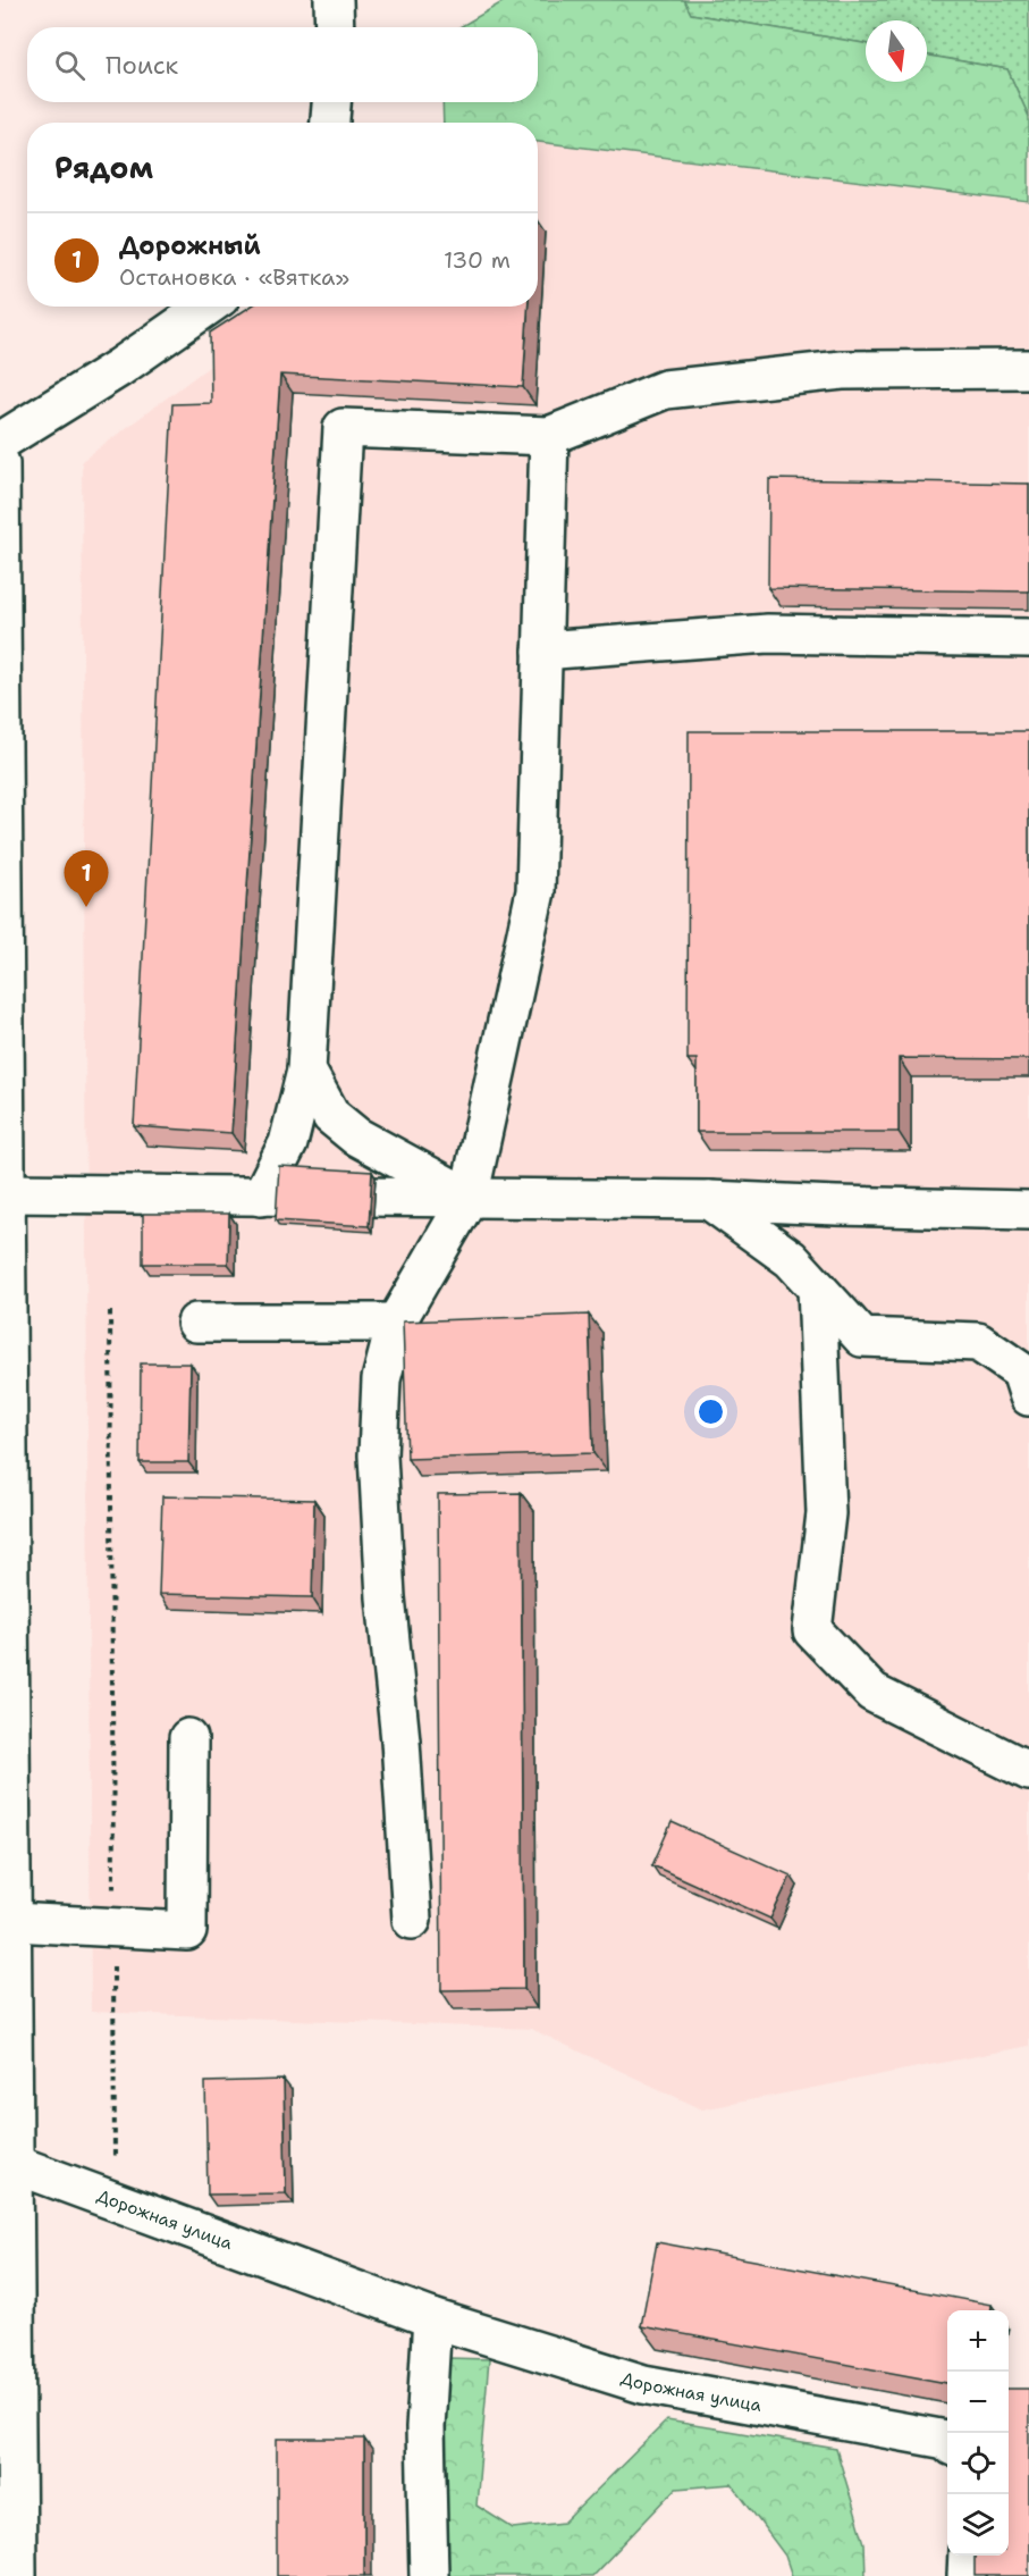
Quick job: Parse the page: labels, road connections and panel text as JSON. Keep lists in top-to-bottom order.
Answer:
{
  "streets": {
    "main road": ["Дорожная улица"]
  },
  "north": "bottom",
  "page": {
    "search": "Поиск",
    "heading": "Рядом",
    "list": [
      {
        "mark": "1",
        "name": "Дорожный",
        "note": "Остановка · «Вятка»",
        "value": "130 m"
      }
    ],
    "pins": "1",
    "map_buttons": ["+", "−"]
  }
}
